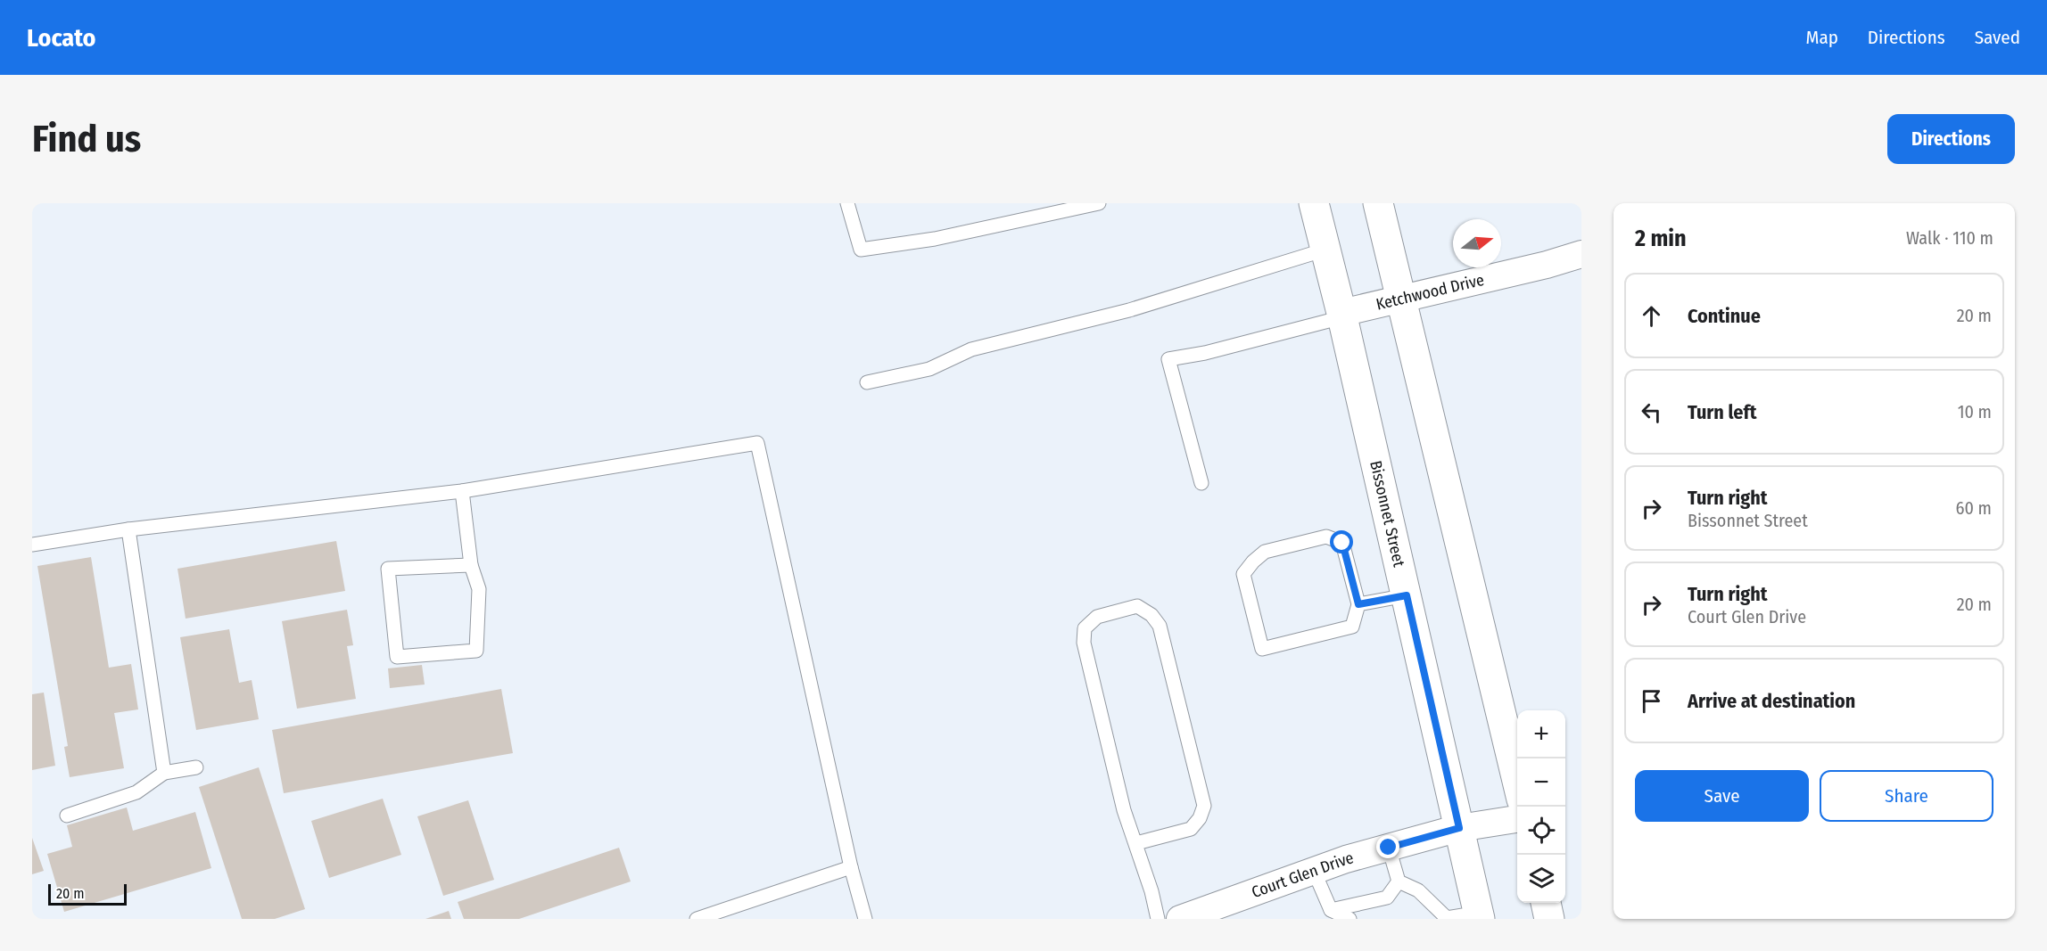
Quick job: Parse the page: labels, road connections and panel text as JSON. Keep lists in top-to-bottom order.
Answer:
{
  "streets": {
    "main road": ["Bissonnet Street"],
    "street": ["Ketchwood Drive", "Court Glen Drive"]
  },
  "crossings": [
    ["Ketchwood Drive", "Bissonnet Street"],
    ["Bissonnet Street", "Court Glen Drive"]
  ],
  "scale_bar": "20 m",
  "north": "right",
  "page": {
    "header": "Locato",
    "nav": ["Map", "Directions", "Saved"],
    "buttons": [
      "Directions",
      ["Save", "Share"]
    ],
    "title": "Find us",
    "heading": ["2 min", "Walk · 110 m"],
    "list": [
      ["Continue", "20 m"],
      ["Turn left", "10 m"],
      ["Turn right", "Bissonnet Street", "60 m"],
      ["Turn right", "Court Glen Drive", "20 m"],
      "Arrive at destination"
    ],
    "map_buttons": ["+", "−"],
    "scale": "20 m"
  }
}
